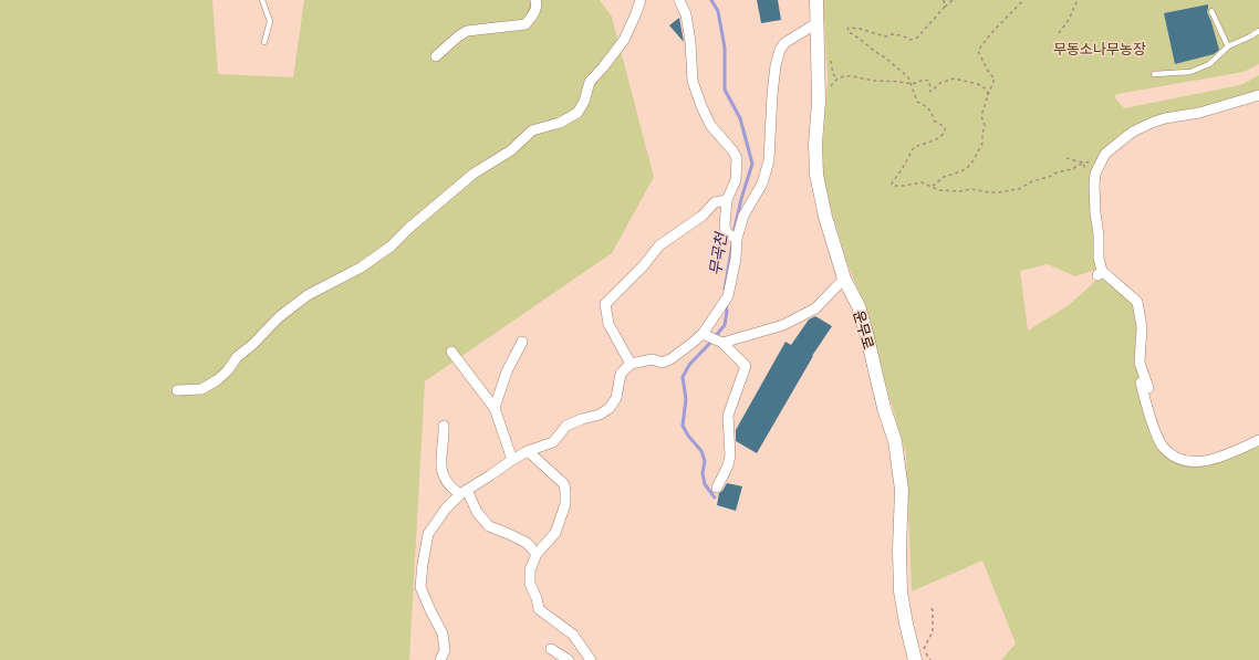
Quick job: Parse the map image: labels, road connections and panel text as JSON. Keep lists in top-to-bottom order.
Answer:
{
  "streets": {
    "street": ["운무로"]
  },
  "water": ["무곡천"],
  "parks": ["무동소나무농장"]
}
